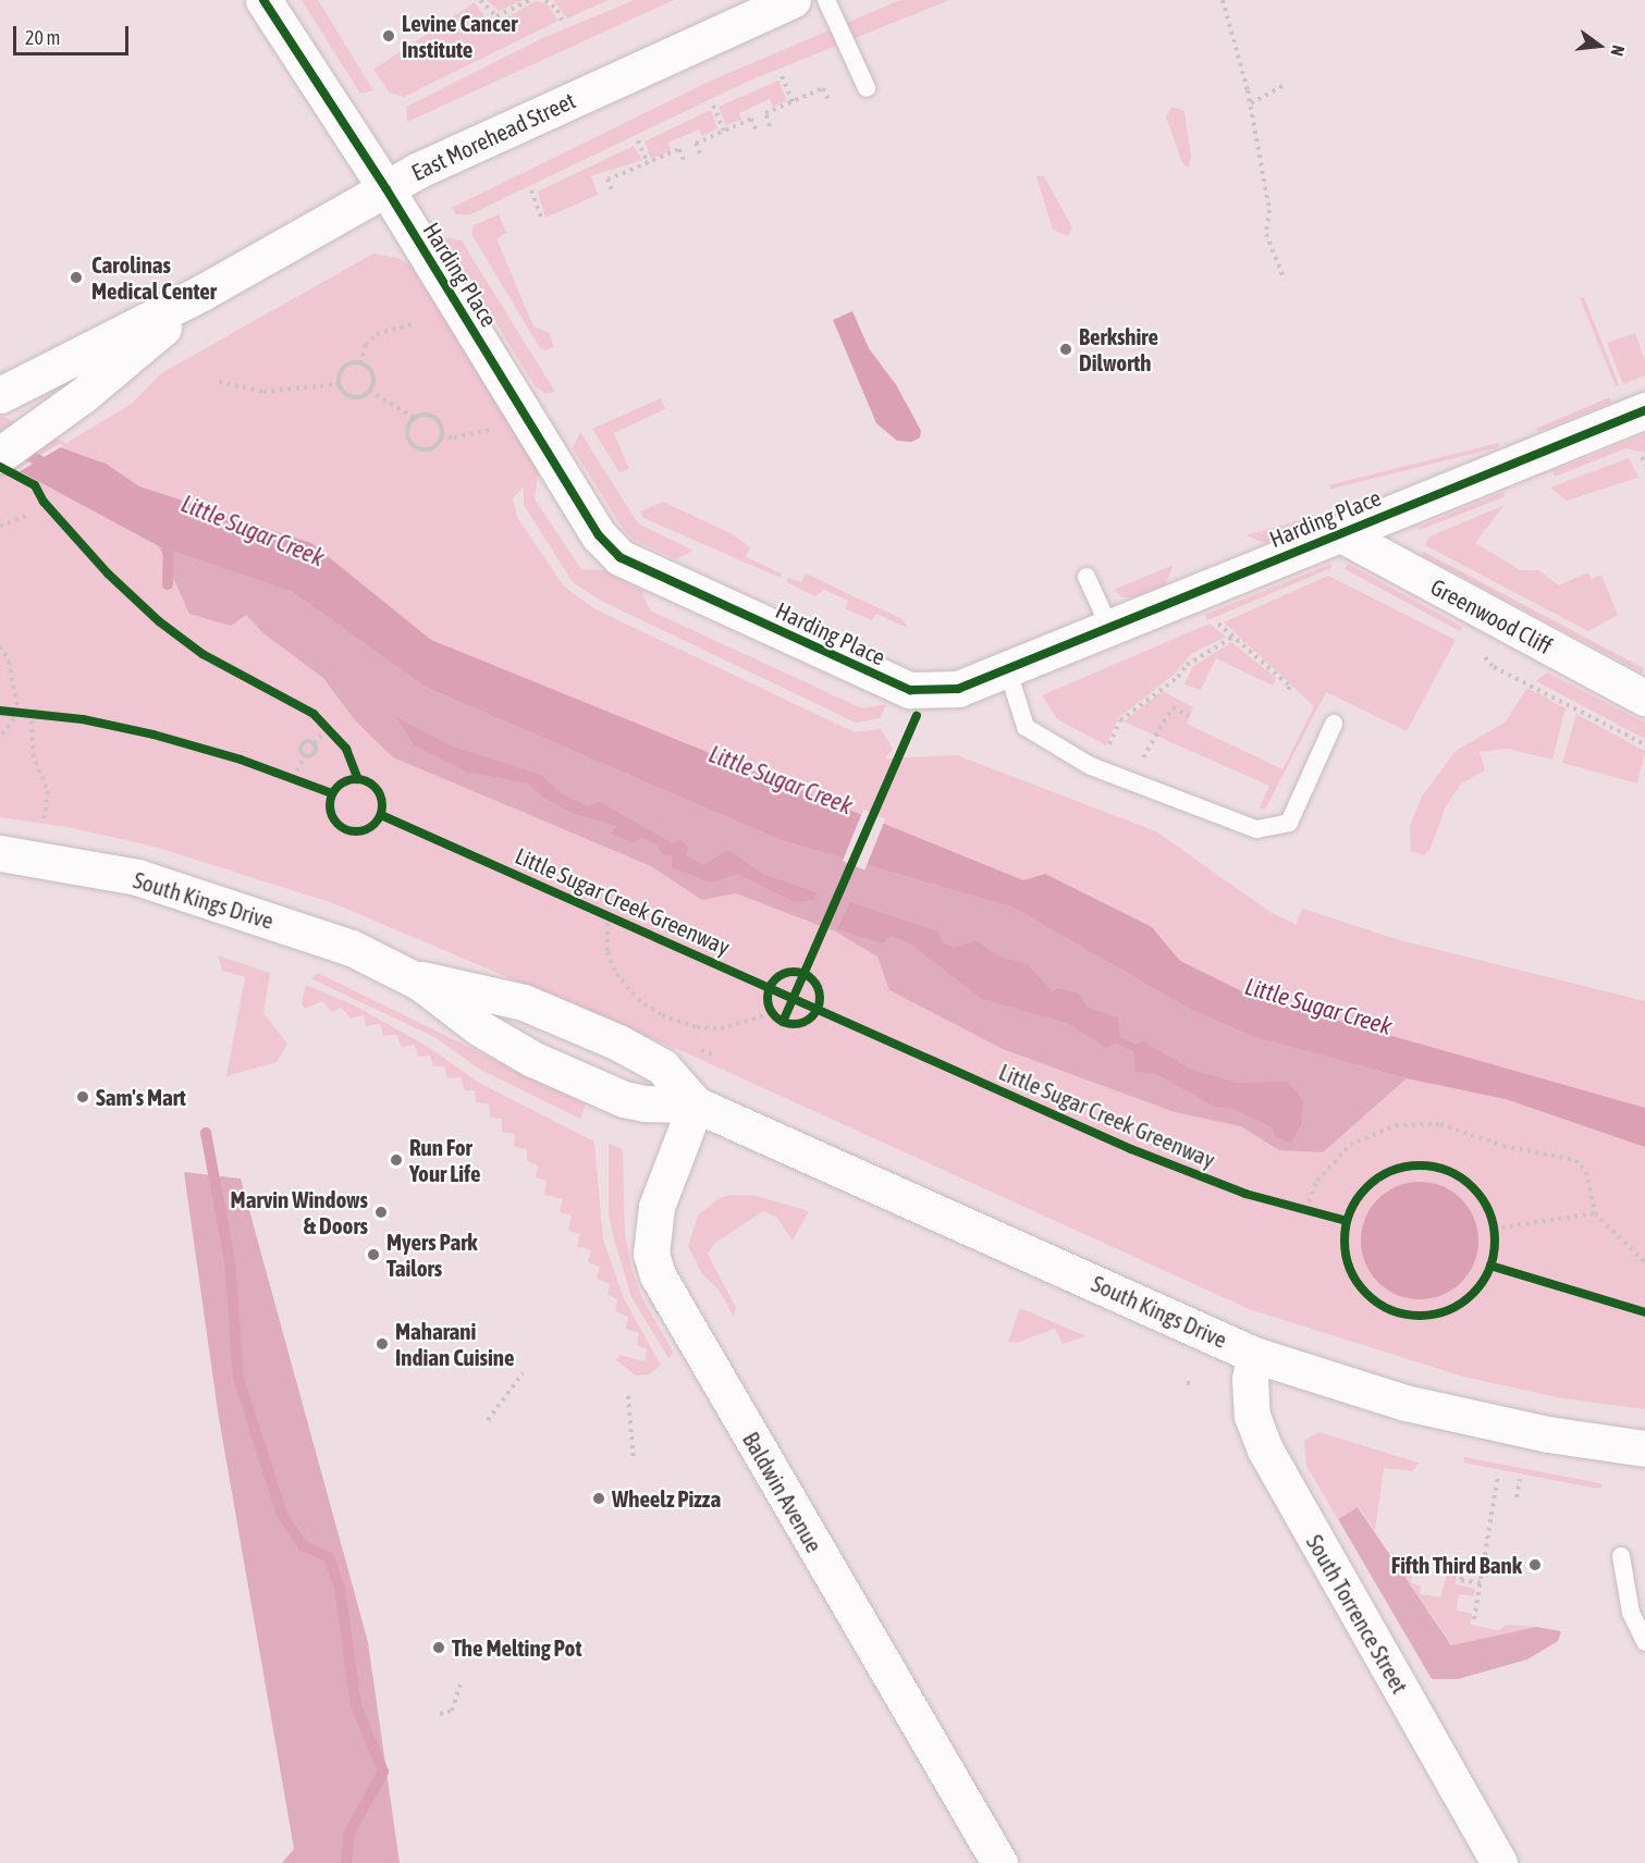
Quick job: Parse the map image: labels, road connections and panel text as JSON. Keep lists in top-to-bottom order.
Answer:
{
  "streets": {
    "street": [
      "East Morehead Street",
      "Harding Place",
      "Greenwood Cliff",
      "South Kings Drive",
      "Baldwin Avenue",
      "South Torrence Street"
    ],
    "cycle path": ["Little Sugar Creek Greenway"]
  },
  "crossings": [
    ["East Morehead Street", "Harding Place"],
    ["Harding Place", "Greenwood Cliff"],
    ["South Kings Drive", "Baldwin Avenue"],
    ["South Kings Drive", "South Torrence Street"]
  ],
  "water": ["Little Sugar Creek"],
  "places": [
    "Levine Cancer Institute",
    "Carolinas Medical Center",
    "Berkshire Dilworth",
    "Sam's Mart",
    "Run For Your Life",
    "Marvin Windows & Doors",
    "Myers Park Tailors",
    "Maharani Indian Cuisine",
    "Wheelz Pizza",
    "Fifth Third Bank",
    "The Melting Pot"
  ],
  "scale_bar": "20 m",
  "north": "right"
}
